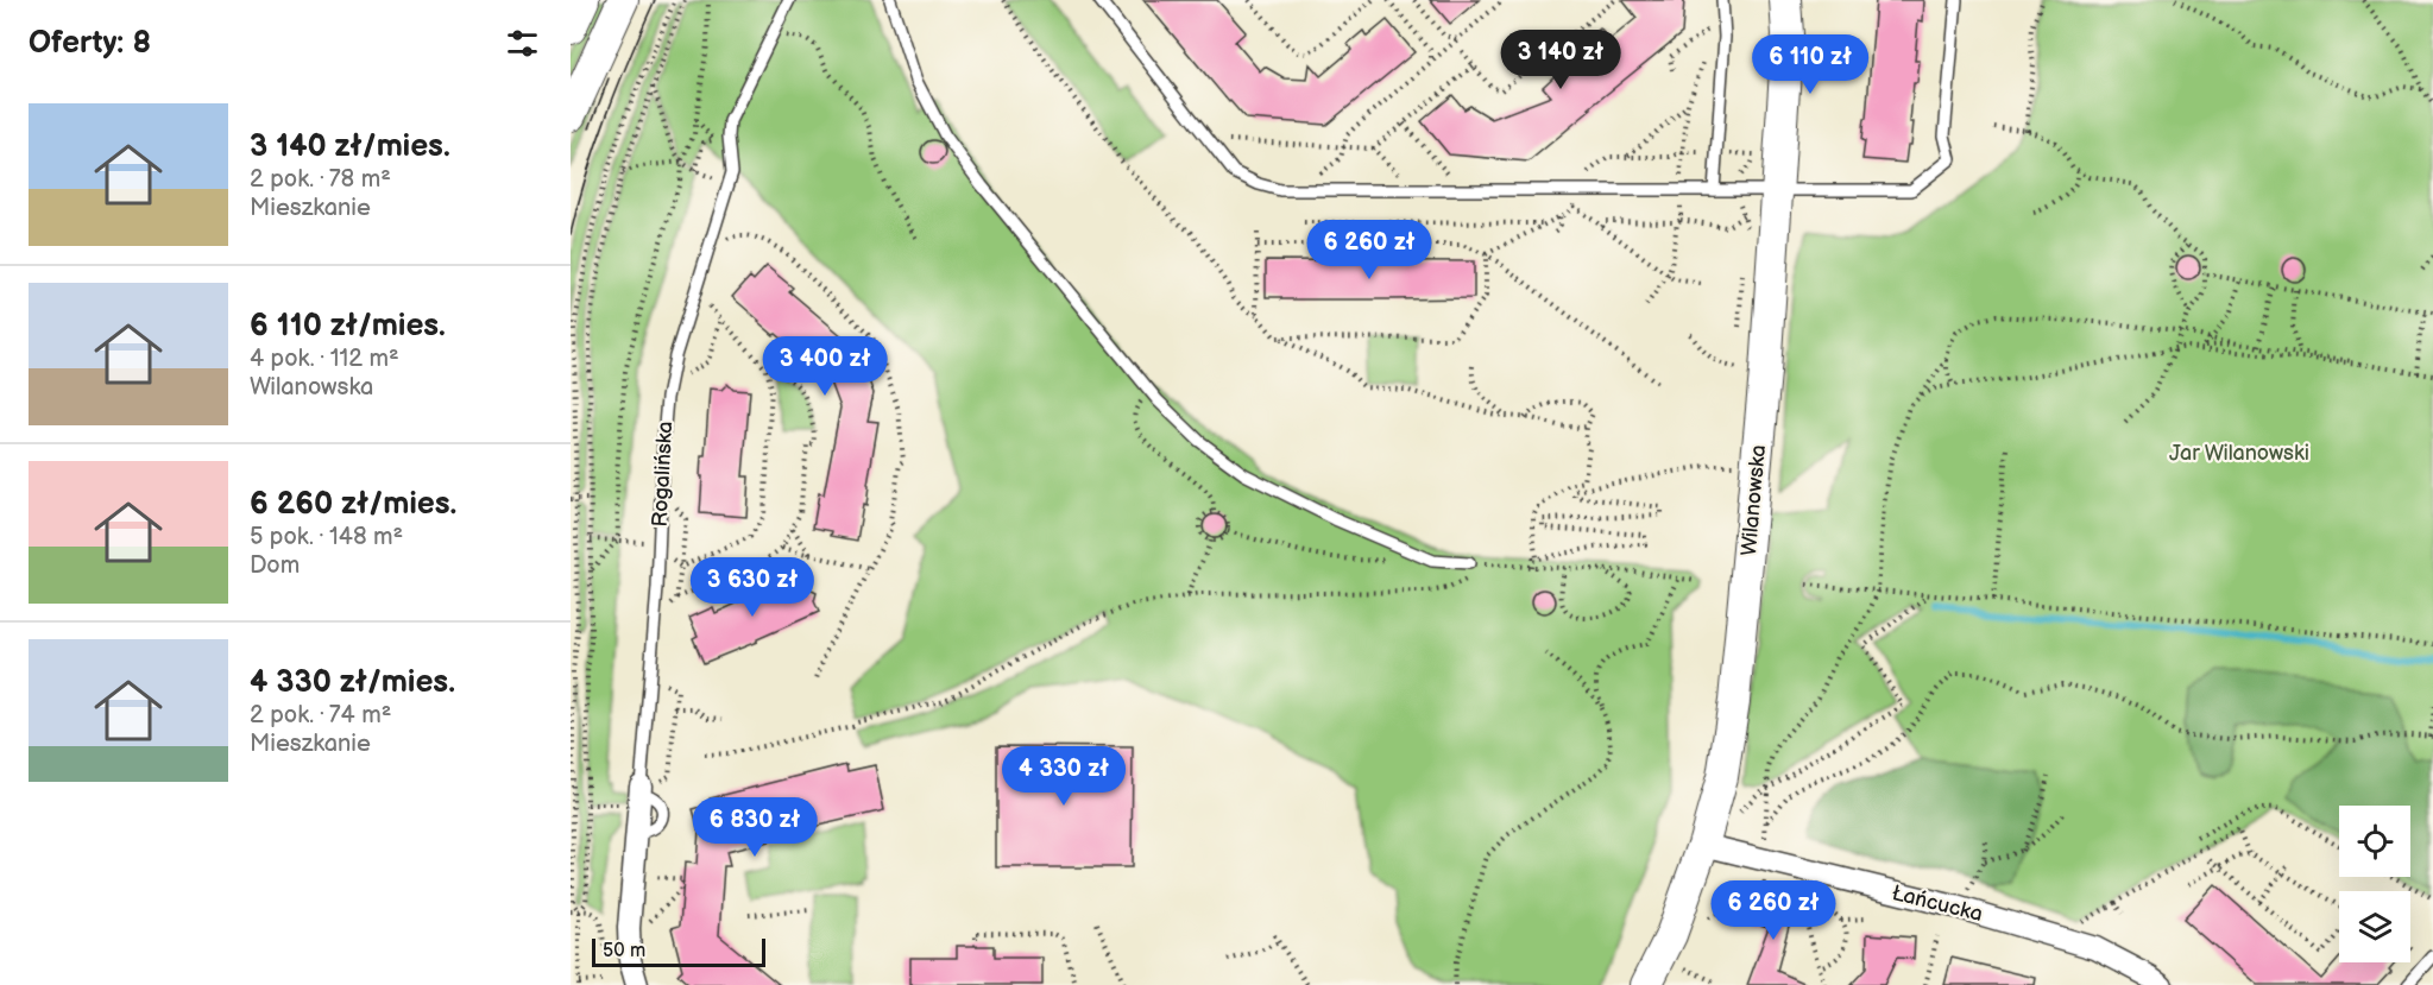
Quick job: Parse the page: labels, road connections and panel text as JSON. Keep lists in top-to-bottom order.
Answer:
{
  "streets": {
    "street": ["Rogalińska", "Wilanowska", "Łańcucka"]
  },
  "crossings": [
    ["Wilanowska", "Łańcucka"]
  ],
  "parks": ["Jar Wilanowski"],
  "scale_bar": "50 m",
  "page": {
    "heading": "Oferty: 8",
    "price": [
      "3 140 zł",
      "6 110 zł",
      "6 260 zł",
      "3 400 zł",
      "3 630 zł",
      "4 330 zł",
      "6 830 zł",
      "6 260 zł"
    ],
    "list": [
      {
        "name": "3 140 zł/mies.",
        "note": "2 pok. · 78 m² · Mieszkanie"
      },
      {
        "name": "6 110 zł/mies.",
        "note": "4 pok. · 112 m² · Wilanowska"
      },
      {
        "name": "6 260 zł/mies.",
        "note": "5 pok. · 148 m² · Dom"
      },
      {
        "name": "4 330 zł/mies.",
        "note": "2 pok. · 74 m² · Mieszkanie"
      }
    ],
    "scale": "50 m"
  }
}
